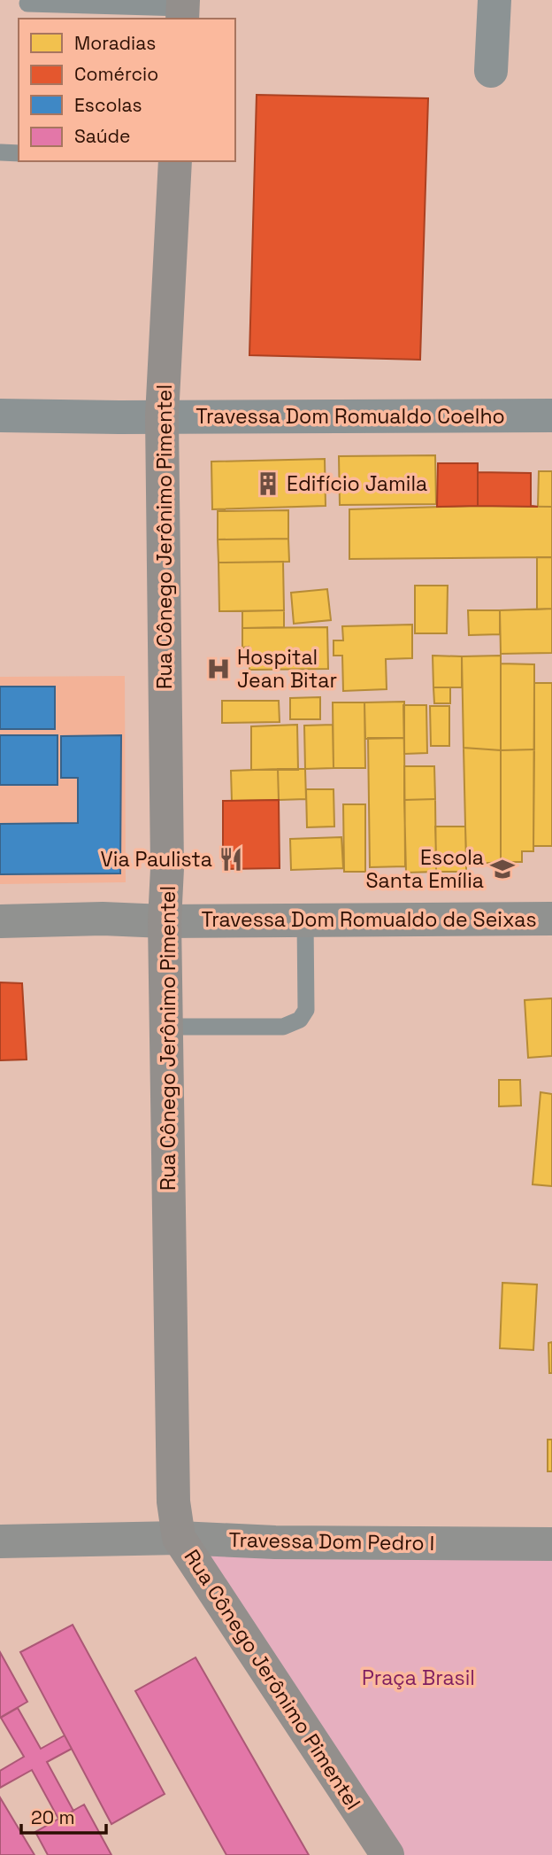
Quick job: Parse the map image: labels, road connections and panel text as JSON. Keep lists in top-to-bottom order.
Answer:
{
  "streets": {
    "main road": ["Rua Cônego Jerônimo Pimentel"],
    "street": ["Travessa Dom Romualdo Coelho", "Travessa Dom Romualdo de Seixas", "Travessa Dom Pedro I"]
  },
  "crossings": [
    ["Travessa Dom Romualdo Coelho", "Rua Cônego Jerônimo Pimentel"],
    ["Rua Cônego Jerônimo Pimentel", "Travessa Dom Romualdo de Seixas"],
    ["Rua Cônego Jerônimo Pimentel", "Travessa Dom Pedro I"]
  ],
  "parks": ["Praça Brasil"],
  "places": {
    "building": ["Edifício Jamila"],
    "hospital": ["Hospital Jean Bitar"],
    "restaurant": ["Via Paulista"],
    "school or university": ["Escola Santa Emília"]
  },
  "legend": [
    "Moradias",
    "Comércio",
    "Escolas",
    "Saúde"
  ],
  "scale_bar": "20 m"
}
